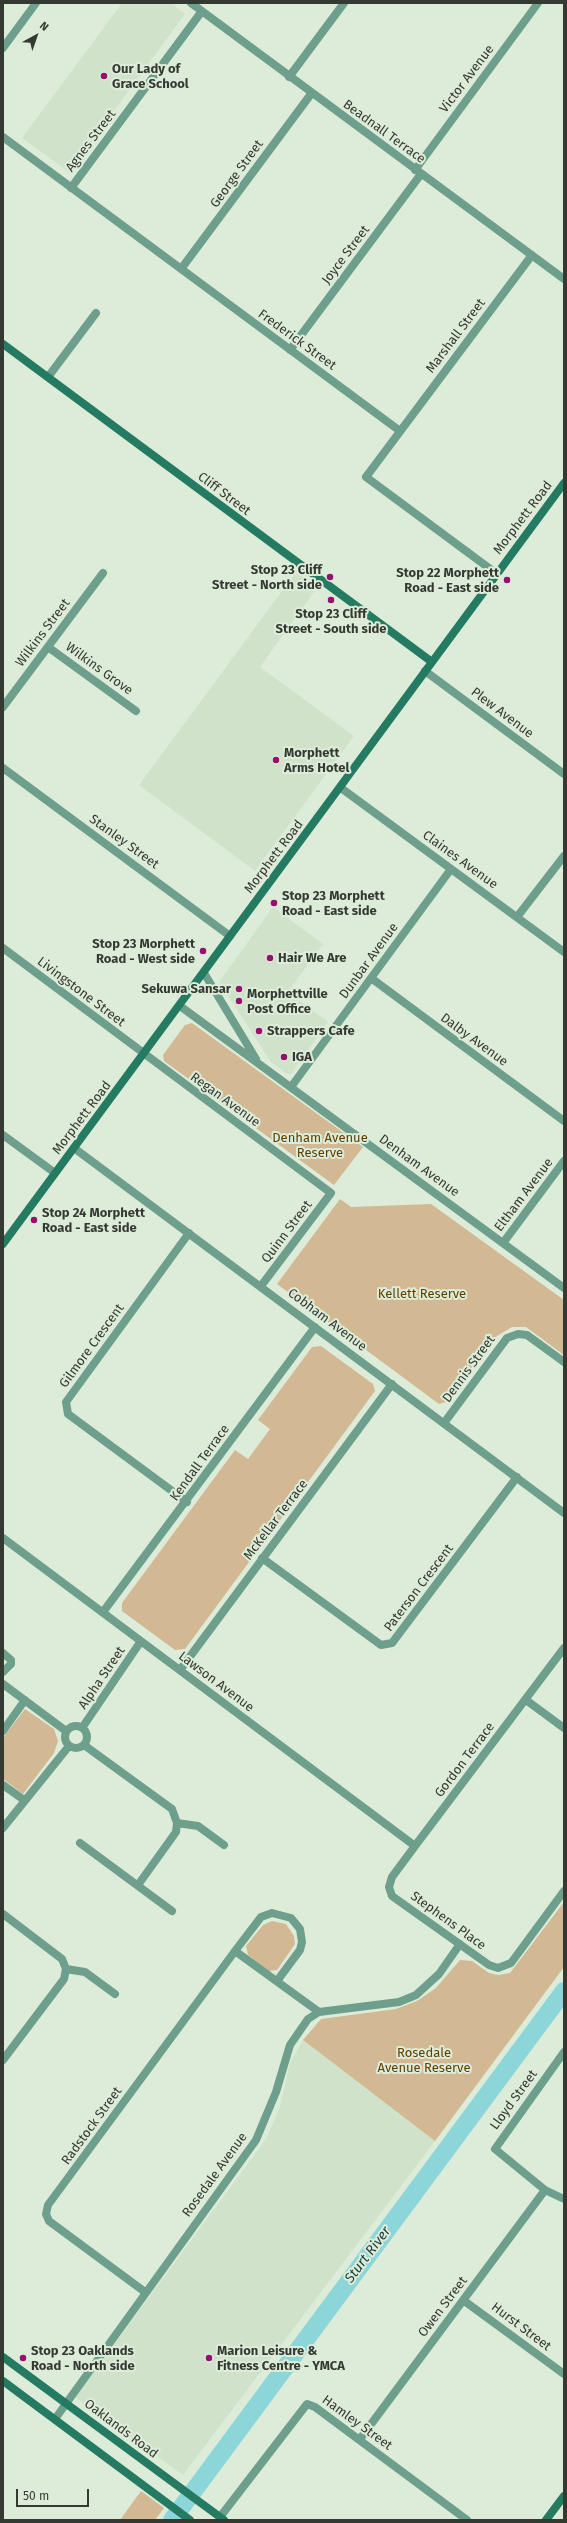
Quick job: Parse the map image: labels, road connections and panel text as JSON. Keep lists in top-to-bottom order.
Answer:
{
  "streets": {
    "main road": ["Cliff Street", "Morphett Road", "Oaklands Road"],
    "street": [
      "Victor Avenue",
      "Beadnall Terrace",
      "Agnes Street",
      "George Street",
      "Joyce Street",
      "Marshall Street",
      "Frederick Street",
      "Wilkins Street",
      "Wilkins Grove",
      "Plew Avenue",
      "Stanley Street",
      "Claines Avenue",
      "Dunbar Avenue",
      "Livingstone Street",
      "Dalby Avenue",
      "Regan Avenue",
      "Denham Avenue",
      "Eltham Avenue",
      "Quinn Street",
      "Cobham Avenue",
      "Gilmore Crescent",
      "Dennis Street",
      "Kendall Terrace",
      "McKellar Terrace",
      "Paterson Crescent",
      "Alpha Street",
      "Lawson Avenue",
      "Gordon Terrace",
      "Stephens Place",
      "Lloyd Street",
      "Radstock Street",
      "Rosedale Avenue",
      "Owen Street",
      "Hurst Street",
      "Hamley Street"
    ]
  },
  "crossings": [
    ["Victor Avenue", "Beadnall Terrace"],
    ["Victor Avenue", "Joyce Street"],
    ["Beadnall Terrace", "Agnes Street"],
    ["Beadnall Terrace", "George Street"],
    ["Beadnall Terrace", "Joyce Street"],
    ["Beadnall Terrace", "Marshall Street"],
    ["Agnes Street", "Frederick Street"],
    ["George Street", "Frederick Street"],
    ["Joyce Street", "Frederick Street"],
    ["Marshall Street", "Frederick Street"],
    ["Cliff Street", "Morphett Road"],
    ["Morphett Road", "Plew Avenue"],
    ["Morphett Road", "Stanley Street"],
    ["Morphett Road", "Claines Avenue"],
    ["Morphett Road", "Livingstone Street"],
    ["Morphett Road", "Regan Avenue"],
    ["Morphett Road", "Denham Avenue"],
    ["Morphett Road", "Cobham Avenue"],
    ["Wilkins Street", "Wilkins Grove"],
    ["Claines Avenue", "Dunbar Avenue"],
    ["Dunbar Avenue", "Dalby Avenue"],
    ["Dunbar Avenue", "Denham Avenue"],
    ["Livingstone Street", "Regan Avenue"],
    ["Regan Avenue", "Quinn Street"],
    ["Denham Avenue", "Eltham Avenue"],
    ["Quinn Street", "Cobham Avenue"],
    ["Cobham Avenue", "Gilmore Crescent"],
    ["Cobham Avenue", "Dennis Street"],
    ["Cobham Avenue", "Kendall Terrace"],
    ["Cobham Avenue", "McKellar Terrace"],
    ["Cobham Avenue", "Paterson Crescent"],
    ["Gilmore Crescent", "Kendall Terrace"],
    ["Kendall Terrace", "Lawson Avenue"],
    ["McKellar Terrace", "Paterson Crescent"],
    ["McKellar Terrace", "Lawson Avenue"],
    ["Alpha Street", "Lawson Avenue"],
    ["Lawson Avenue", "Gordon Terrace"],
    ["Gordon Terrace", "Stephens Place"],
    ["Lloyd Street", "Owen Street"],
    ["Radstock Street", "Rosedale Avenue"],
    ["Rosedale Avenue", "Oaklands Road"],
    ["Owen Street", "Hurst Street"],
    ["Owen Street", "Hamley Street"],
    ["Hamley Street", "Oaklands Road"]
  ],
  "water": ["Sturt River"],
  "parks": ["Denham Avenue Reserve", "Kellett Reserve", "Rosedale Avenue Reserve"],
  "places": [
    "Our Lady of Grace School",
    "Stop 23 Cliff Street - North side",
    "Stop 22 Morphett Road - East side",
    "Stop 23 Cliff Street - South side",
    "Morphett Arms Hotel",
    "Stop 23 Morphett Road - East side",
    "Stop 23 Morphett Road - West side",
    "Hair We Are",
    "Sekuwa Sansar",
    "Morphettville Post Office",
    "Strappers Cafe",
    "IGA",
    "Stop 24 Morphett Road - East side",
    "Stop 23 Oaklands Road - North side",
    "Marion Leisure & Fitness Centre - YMCA"
  ],
  "scale_bar": "50 m",
  "north": "top right"
}
